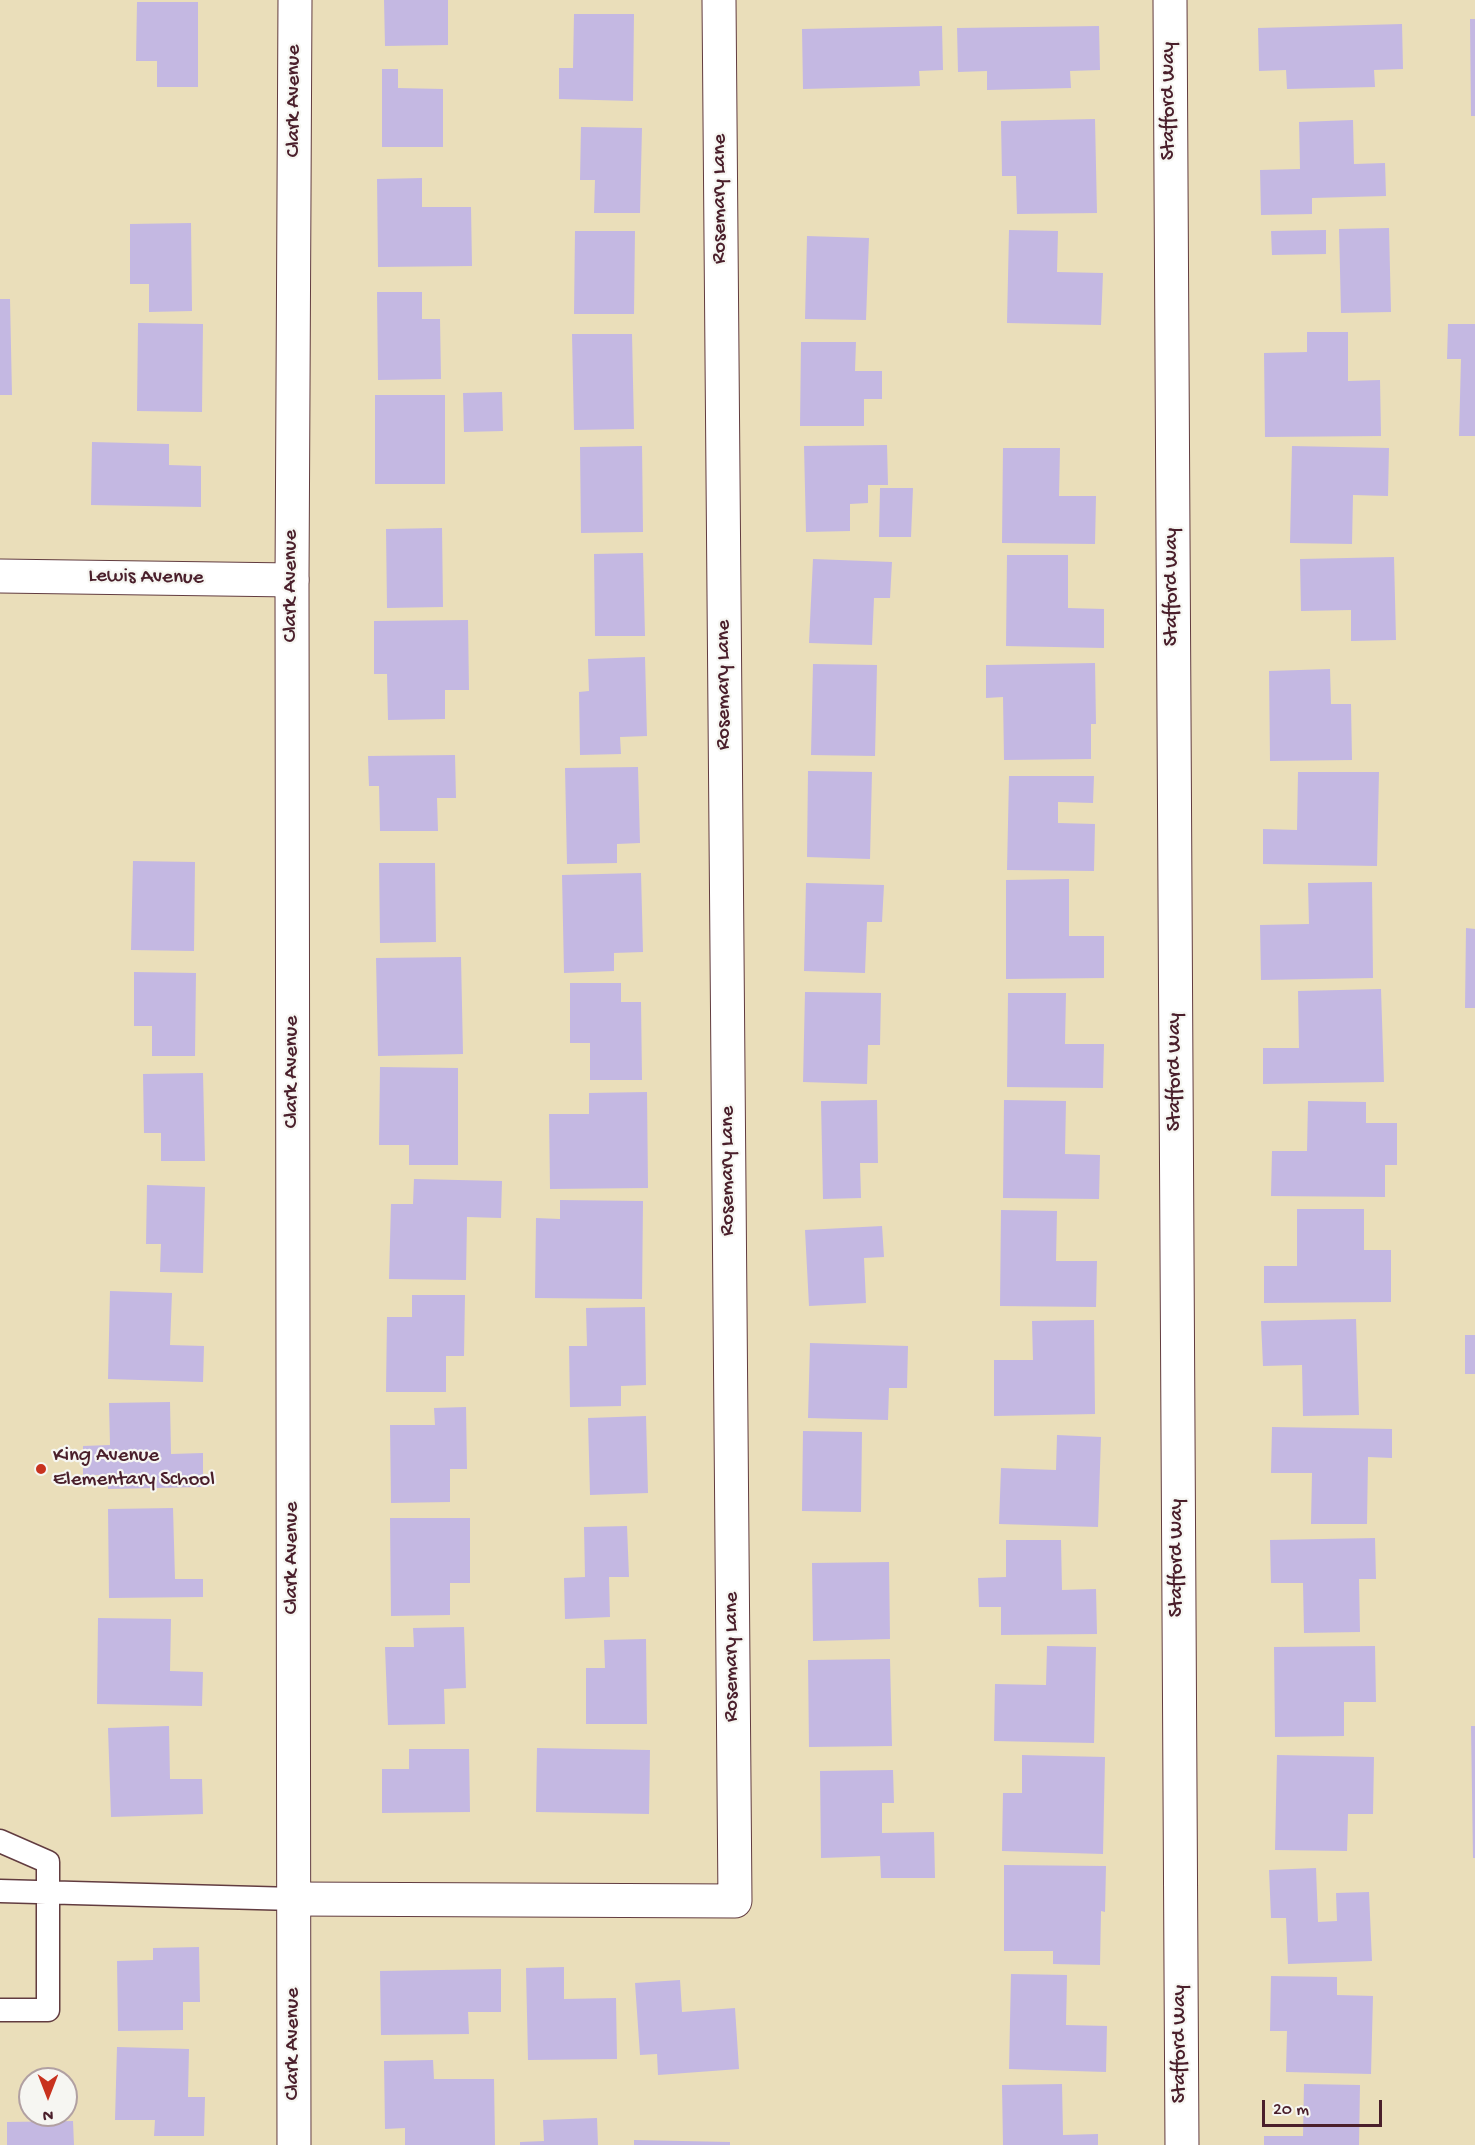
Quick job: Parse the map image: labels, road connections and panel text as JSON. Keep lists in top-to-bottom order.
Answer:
{
  "streets": {
    "street": [
      "Clark Avenue",
      "Stafford Way",
      "Rosemary Lane",
      "Lewis Avenue"
    ]
  },
  "crossings": [
    ["Clark Avenue", "Rosemary Lane"],
    ["Clark Avenue", "Lewis Avenue"]
  ],
  "places": ["King Avenue Elementary School"],
  "scale_bar": "20 m",
  "north": "bottom"
}
